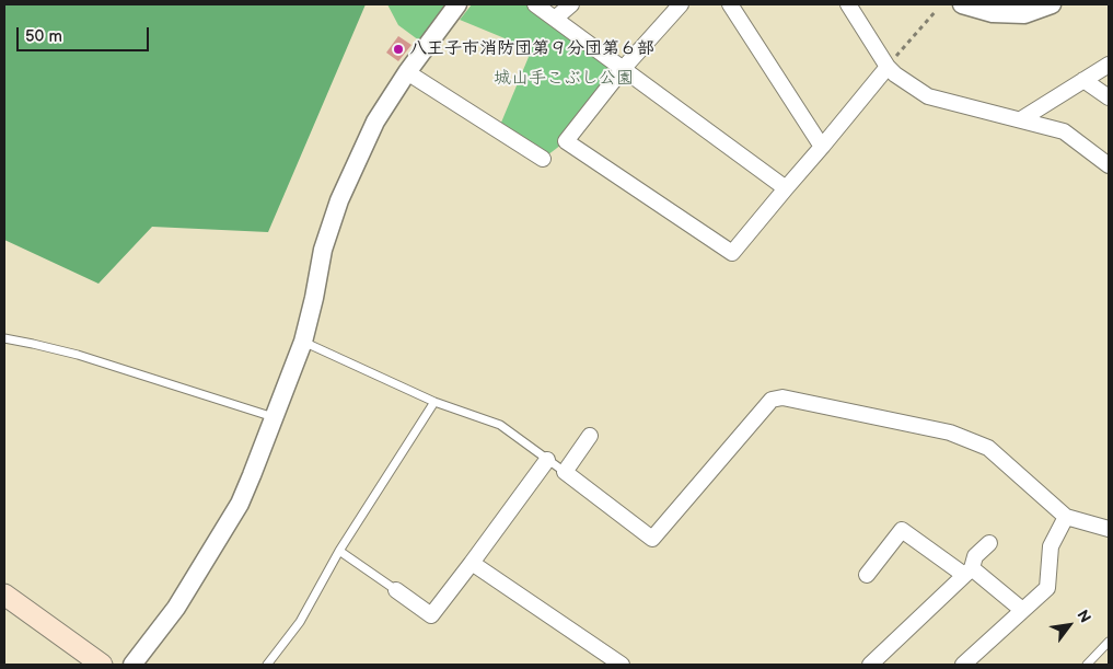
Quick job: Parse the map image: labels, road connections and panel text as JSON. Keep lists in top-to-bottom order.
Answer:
{
  "parks": ["城山手こぶし公園"],
  "places": ["八王子市消防団第９分団第６部"],
  "scale_bar": "50 m",
  "north": "top right"
}
